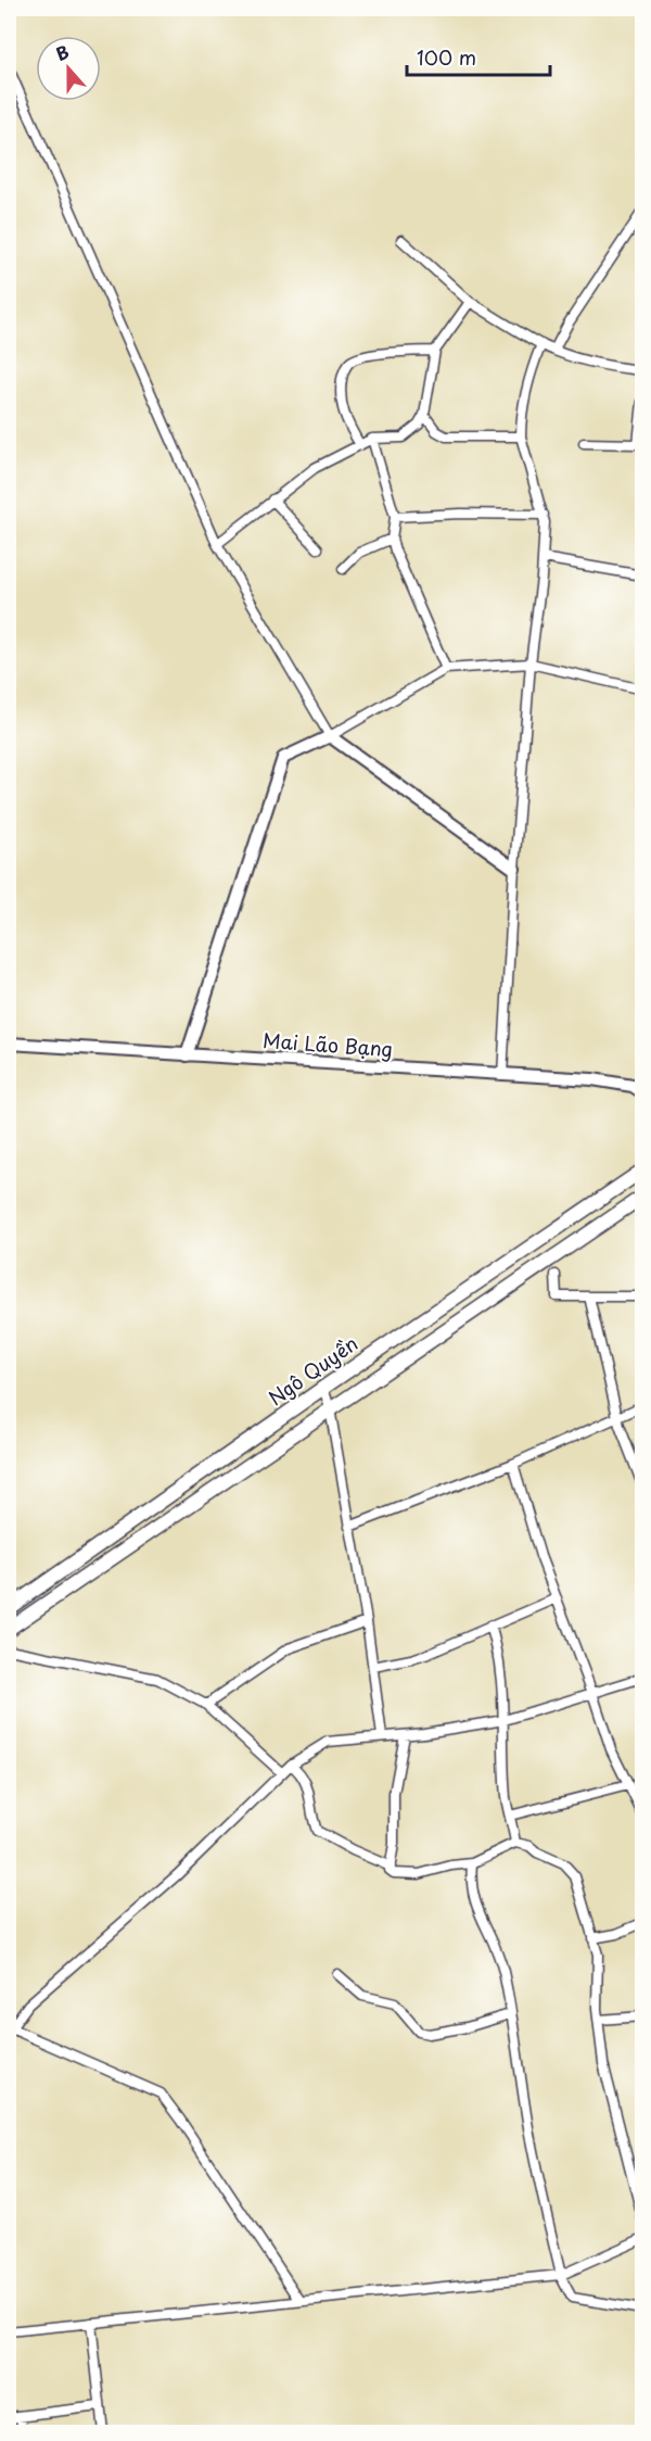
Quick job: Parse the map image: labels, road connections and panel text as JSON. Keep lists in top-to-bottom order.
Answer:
{
  "streets": {
    "main road": ["Ngô Quyền"],
    "street": ["Mai Lão Bạng"]
  },
  "scale_bar": "100 m",
  "north": "top"
}
